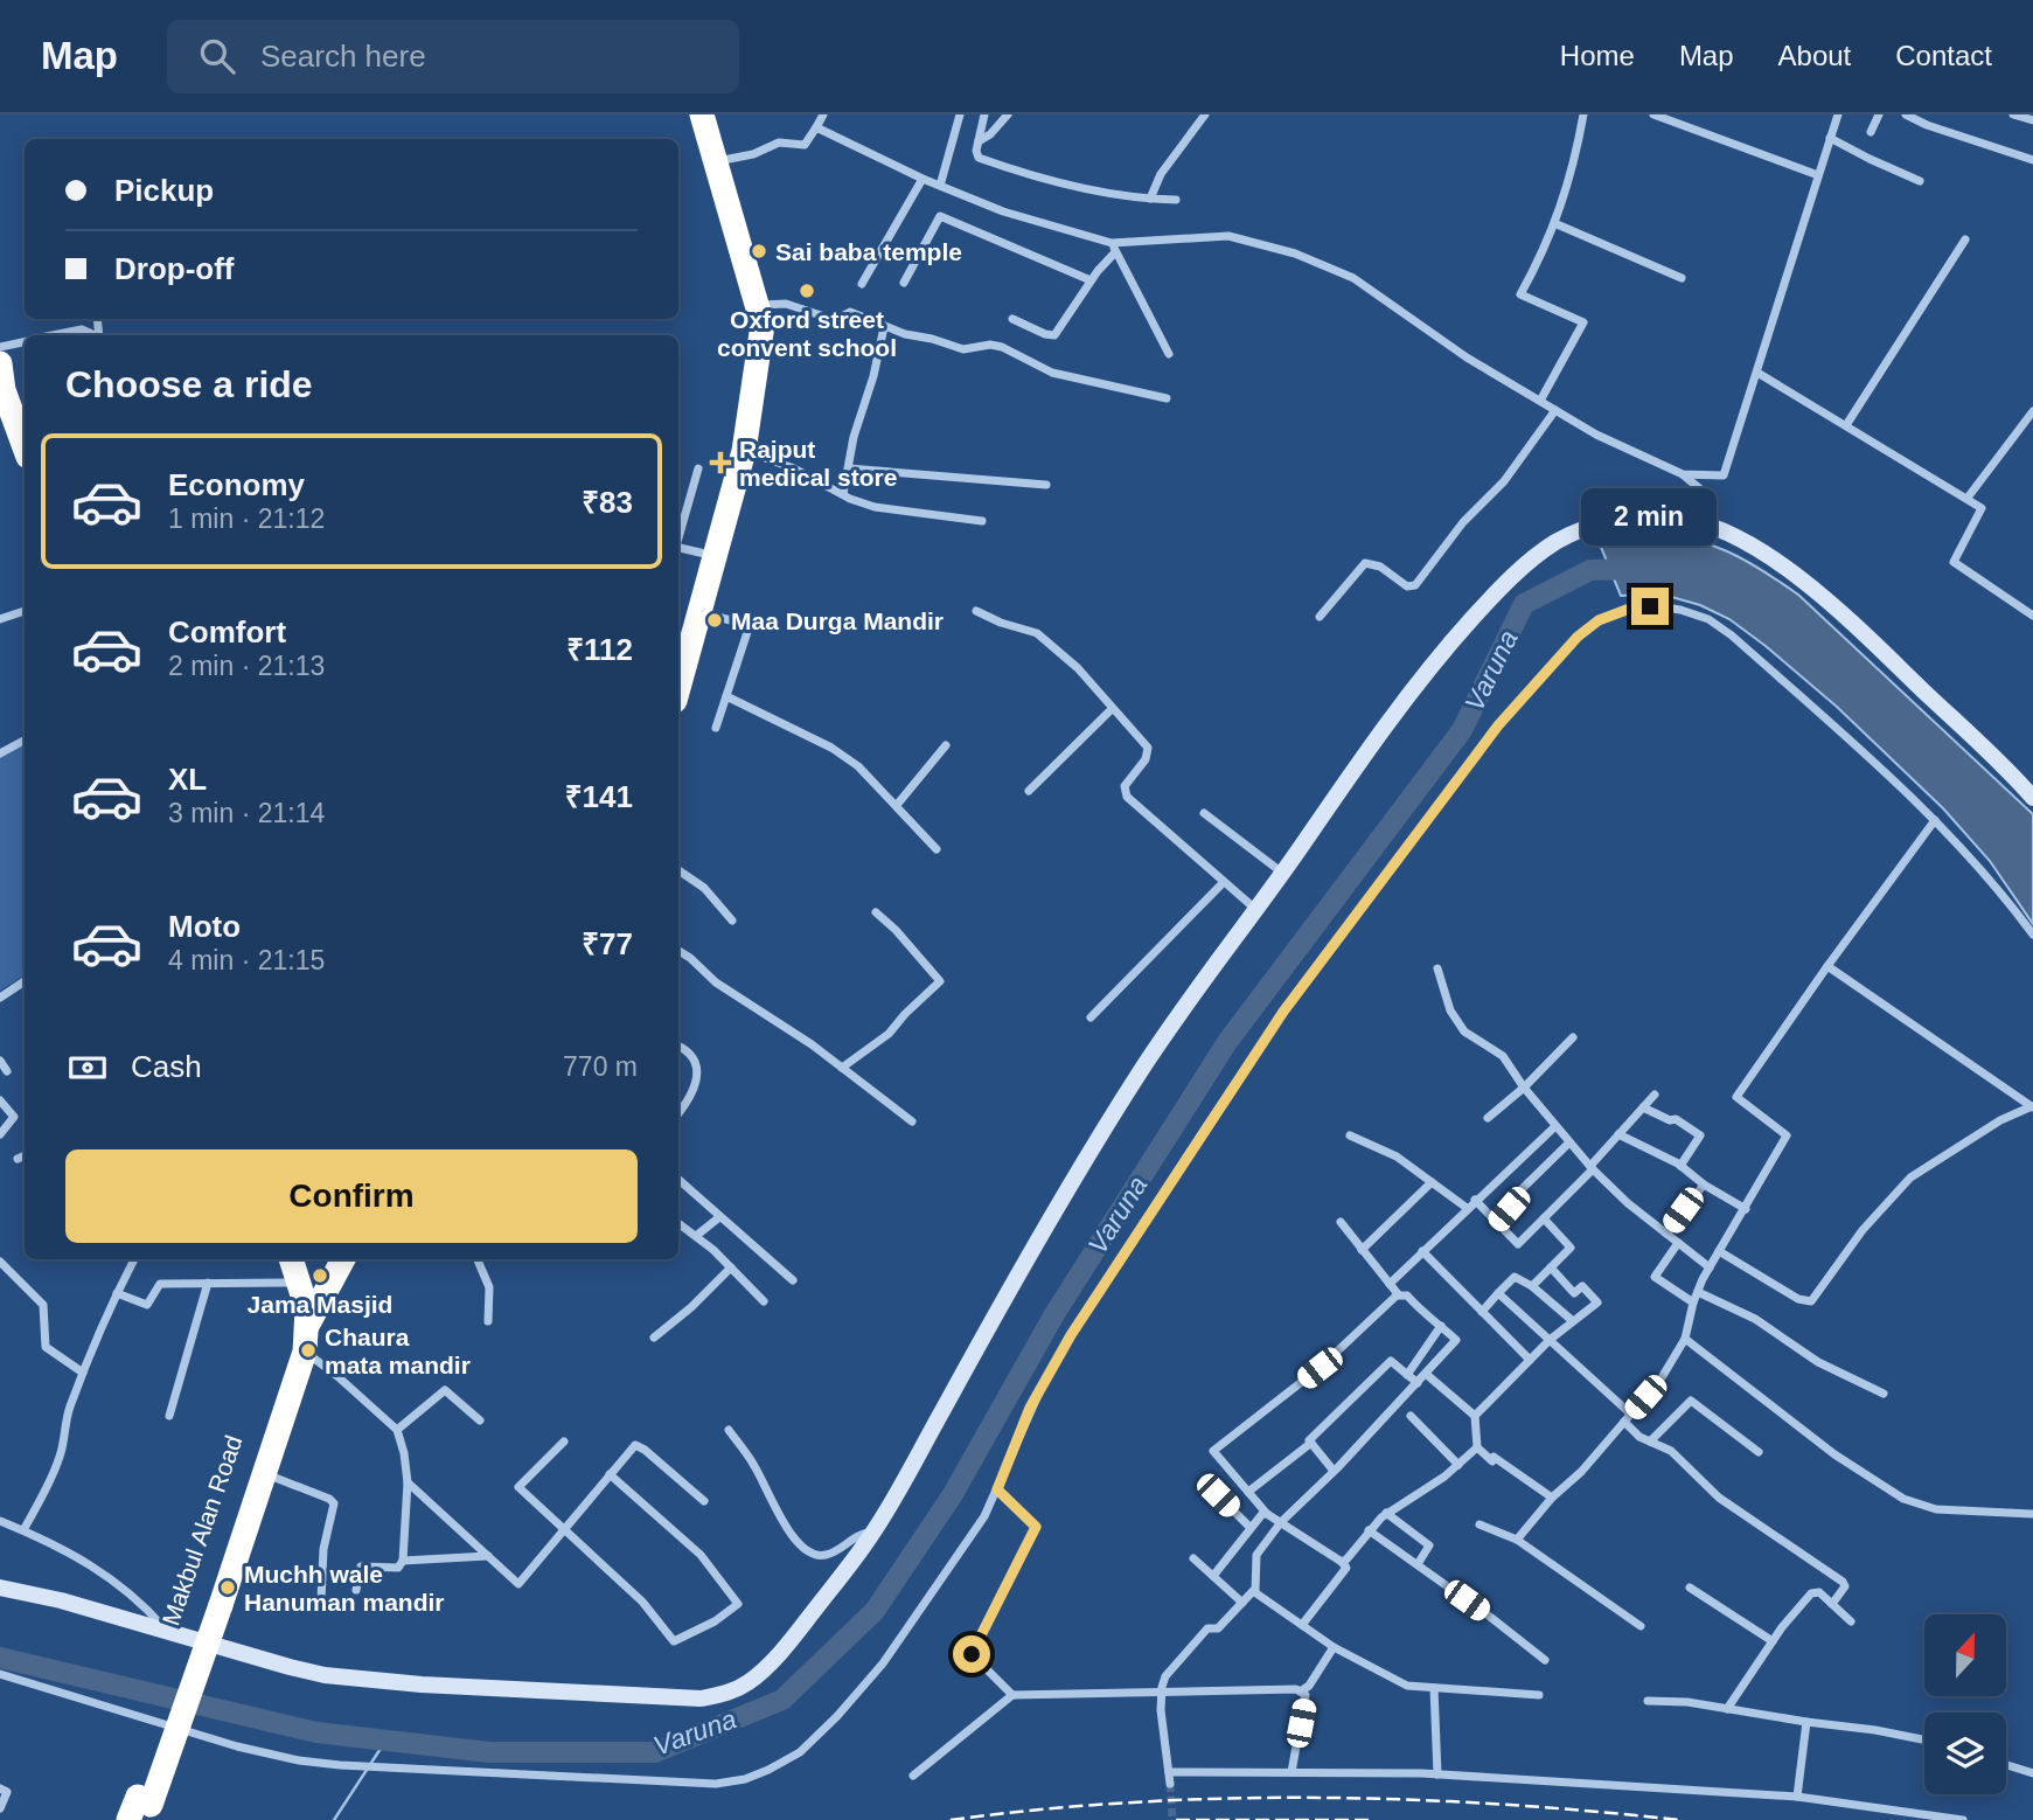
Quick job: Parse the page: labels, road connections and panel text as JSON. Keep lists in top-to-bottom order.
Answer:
{
  "streets": {
    "highway": ["Makbul Alan Road"]
  },
  "water": ["Varuna"],
  "places": {
    "other": [
      "Sai baba temple",
      "Oxford street convent school",
      "Maa Durga Mandir",
      "Jama Masjid",
      "Chaura mata mandir",
      "Muchh wale Hanuman mandir"
    ],
    "health": ["Rajput medical store"]
  },
  "north": "top",
  "page": {
    "header": "Map",
    "search": "Search here",
    "nav": [
      "Home",
      "Map",
      "About",
      "Contact"
    ],
    "banner": ["Pickup", "Drop-off"],
    "heading": "Choose a ride",
    "list": [
      {
        "name": "Economy",
        "note": "1 min · 21:12",
        "value": "₹83"
      },
      {
        "name": "Comfort",
        "note": "2 min · 21:13",
        "value": "₹112"
      },
      {
        "name": "XL",
        "note": "3 min · 21:14",
        "value": "₹141"
      },
      {
        "name": "Moto",
        "note": "4 min · 21:15",
        "value": "₹77"
      }
    ],
    "bubble": "2 min",
    "pay": ["Cash", "770 m"],
    "buttons": "Confirm"
  }
}
